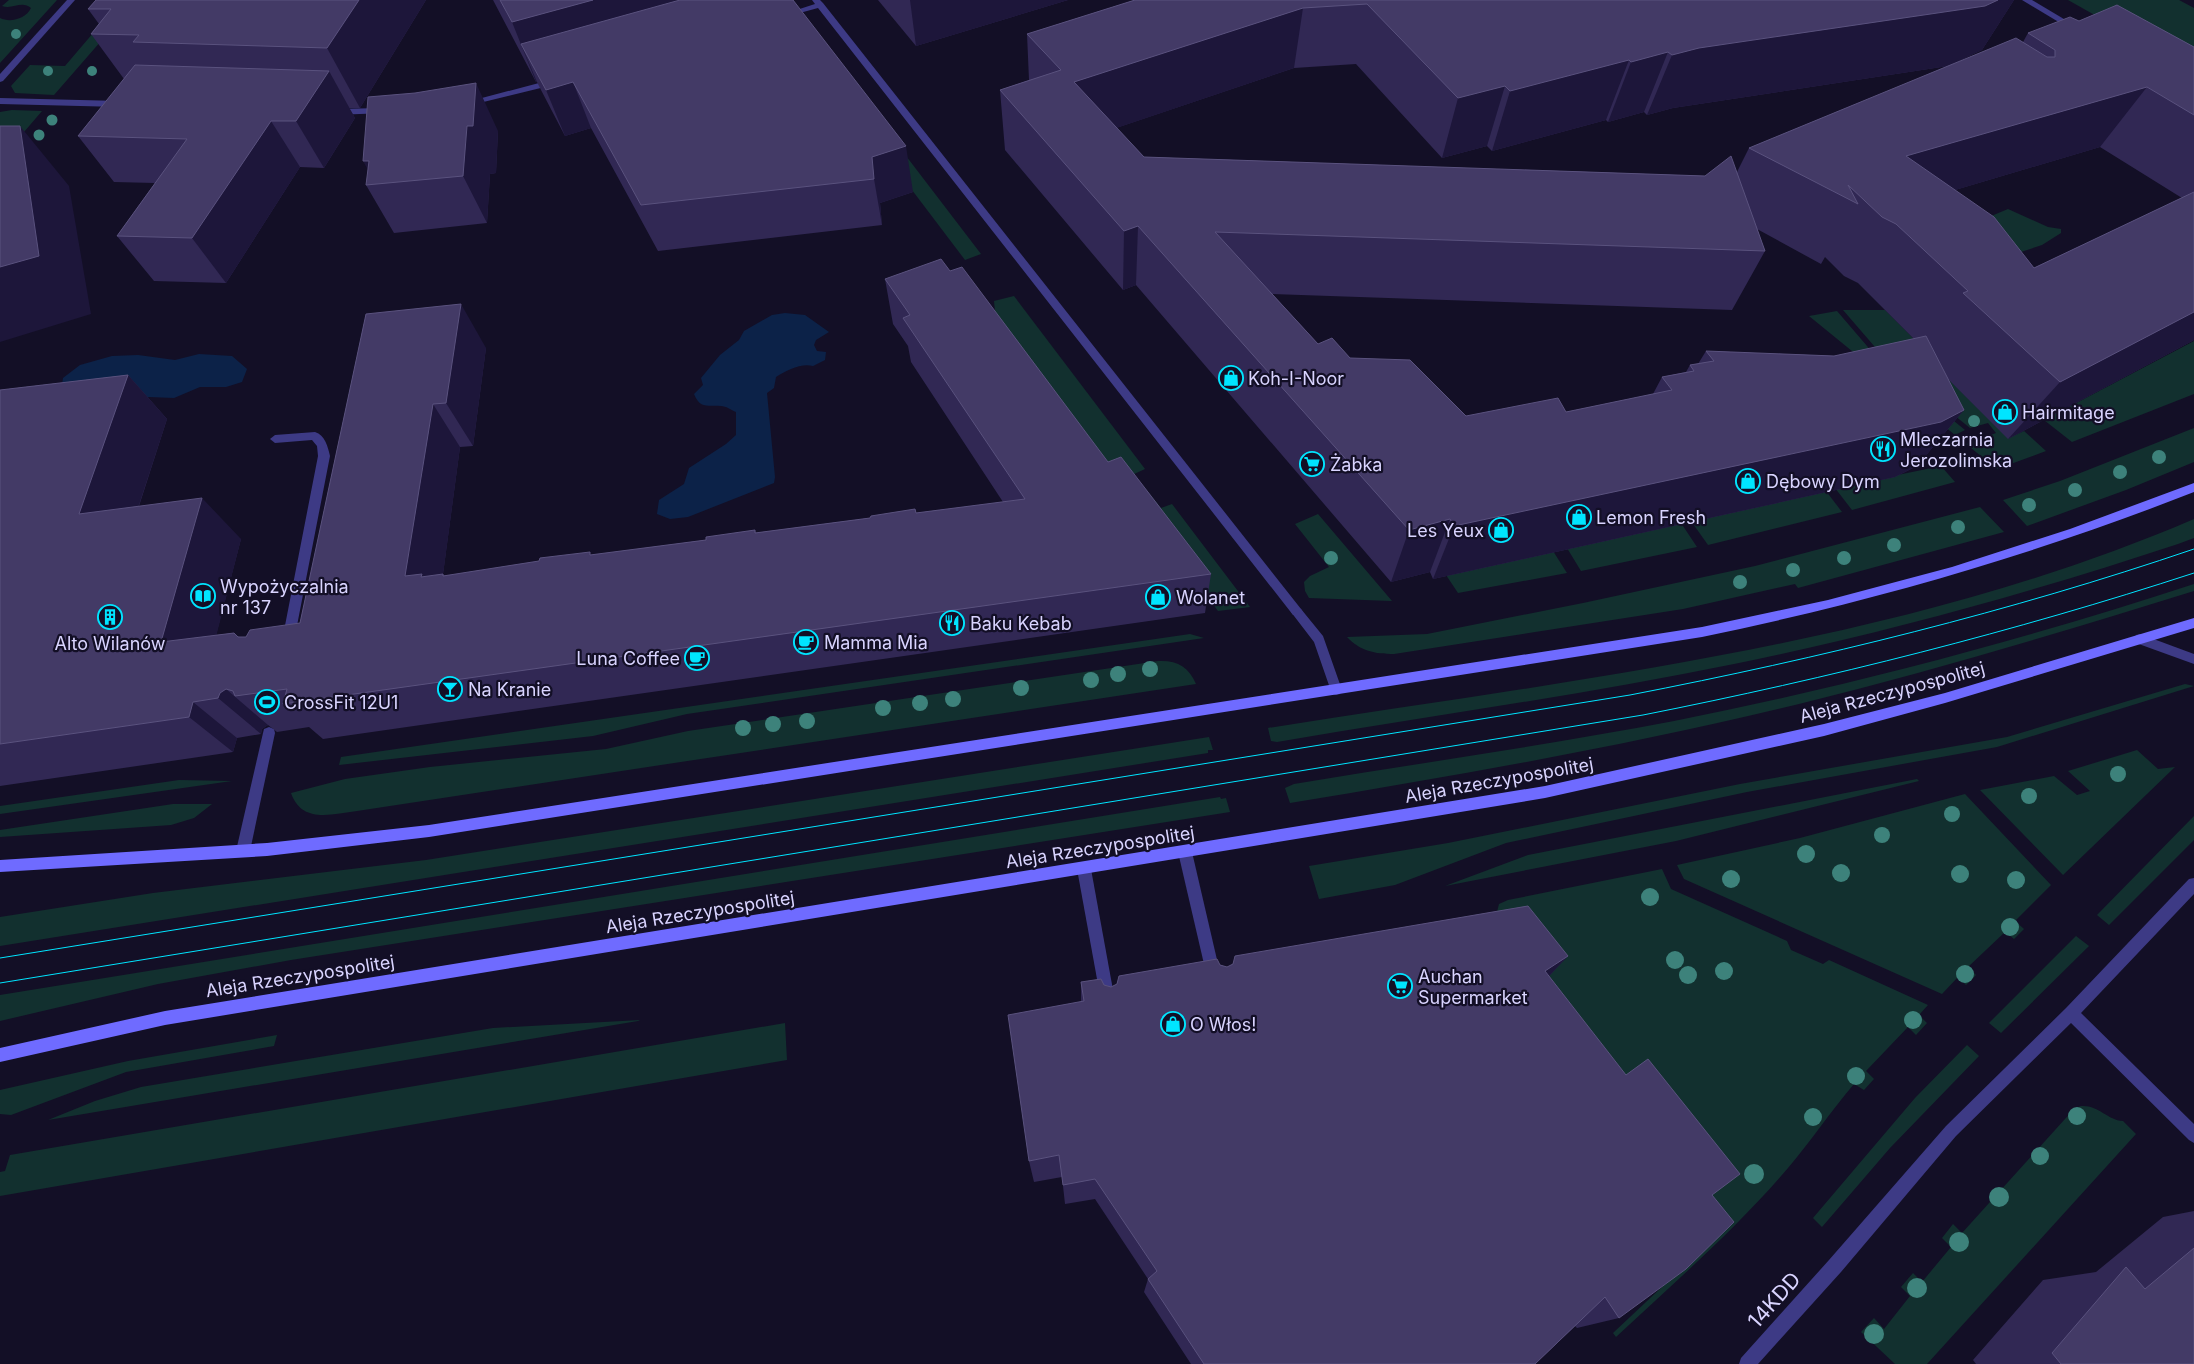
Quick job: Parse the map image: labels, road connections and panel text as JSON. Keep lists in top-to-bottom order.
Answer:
{
  "streets": {
    "street": ["Aleja Rzeczypospolitej", "14KDD"]
  },
  "places": {
    "shop": [
      "Koh-I-Noor",
      "Hairmitage",
      "Dębowy Dym",
      "Lemon Fresh",
      "Les Yeux",
      "Wolanet",
      "O Włos!"
    ],
    "restaurant": ["Mleczarnia Jerozolimska", "Baku Kebab"],
    "supermarket": ["Żabka", "Auchan Supermarket"],
    "library": ["Wypożyczalnia nr 137"],
    "building": ["Alto Wilanów"],
    "cafe": ["Mamma Mia", "Luna Coffee"],
    "bar": ["Na Kranie"],
    "sports": ["CrossFit 12U1"]
  }
}
